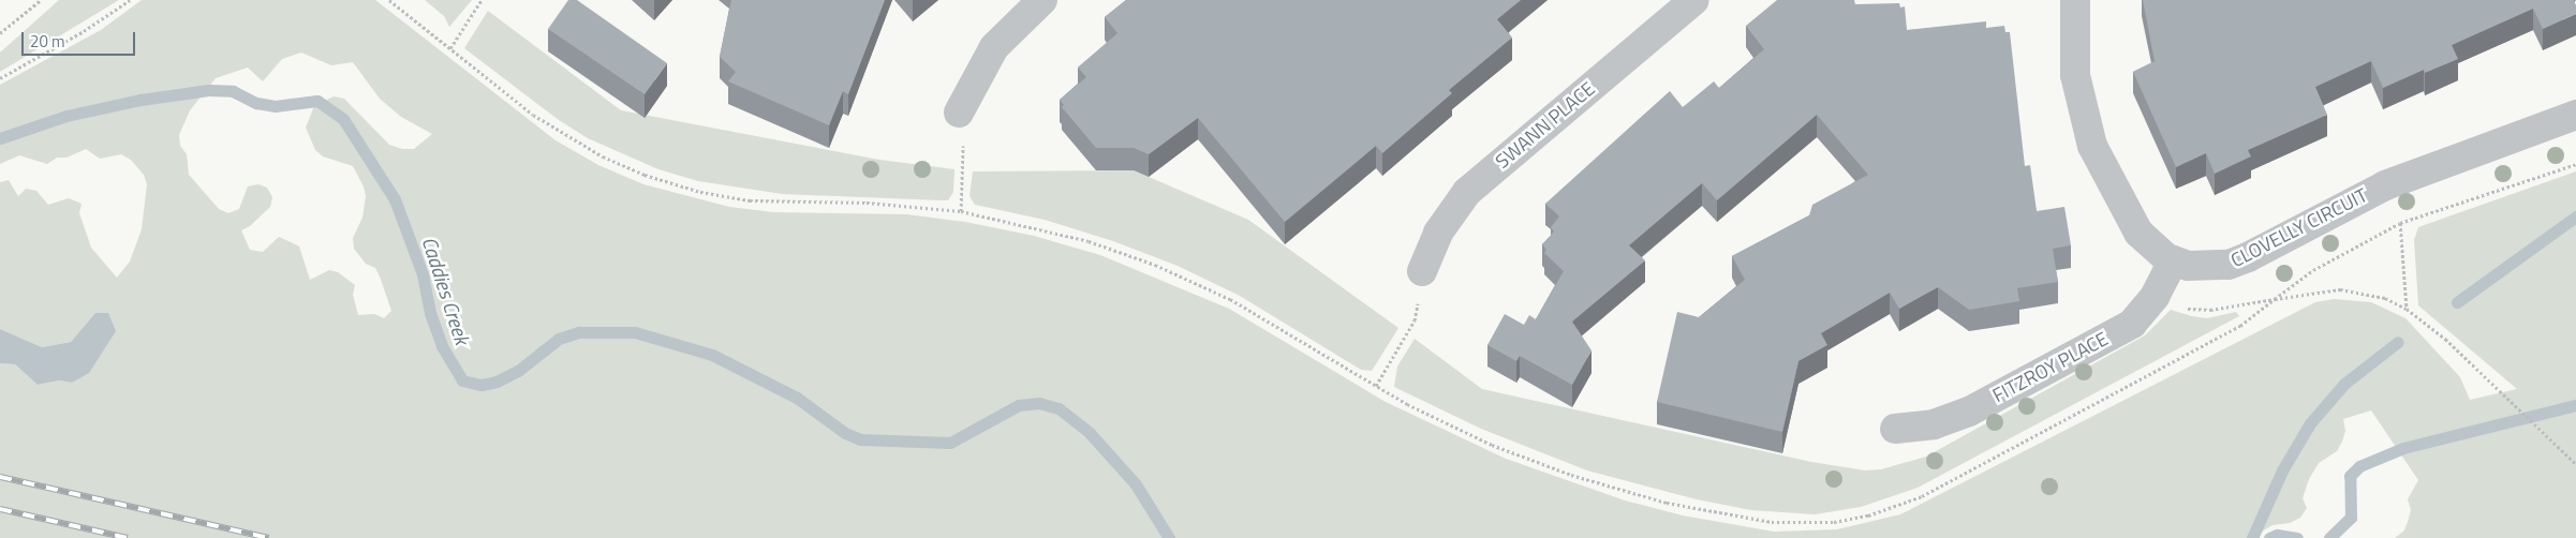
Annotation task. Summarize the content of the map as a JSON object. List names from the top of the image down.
{
  "streets": {
    "street": ["SWANN PLACE", "CLOVELLY CIRCUIT", "FITZROY PLACE"]
  },
  "crossings": [
    ["CLOVELLY CIRCUIT", "FITZROY PLACE"]
  ],
  "water": ["Caddies Creek"],
  "scale_bar": "20 m"
}
